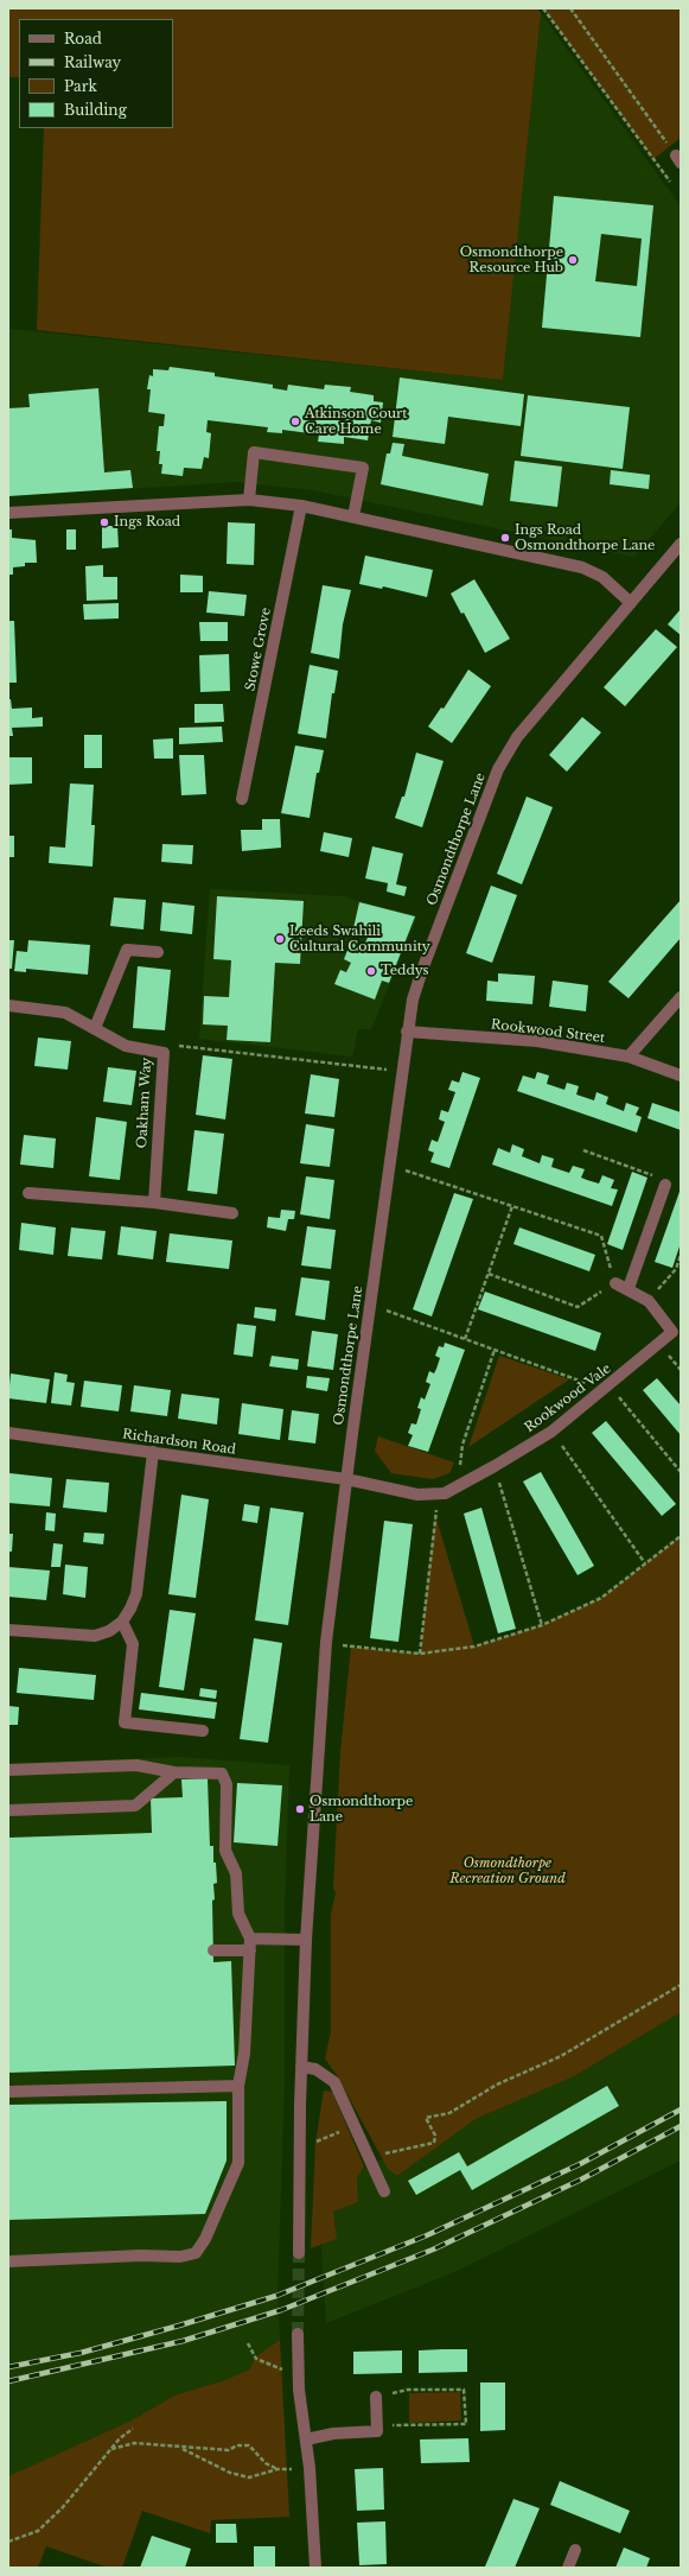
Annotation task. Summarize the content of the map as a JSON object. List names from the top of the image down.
{
  "streets": {
    "street": [
      "Stowe Grove",
      "Osmondthorpe Lane",
      "Rookwood Street",
      "Oakham Way",
      "Rookwood Vale",
      "Richardson Road"
    ]
  },
  "crossings": [
    ["Osmondthorpe Lane", "Rookwood Street"],
    ["Osmondthorpe Lane", "Rookwood Vale"],
    ["Osmondthorpe Lane", "Richardson Road"],
    ["Rookwood Vale", "Richardson Road"]
  ],
  "parks": ["Osmondthorpe Recreation Ground"],
  "places": [
    "Osmondthorpe Resource Hub",
    "Atkinson Court Care Home",
    "Ings Road",
    "Ings Road Osmondthorpe Lane",
    "Leeds Swahili Cultural Community",
    "Teddys",
    "Osmondthorpe Lane"
  ],
  "legend": [
    "Road",
    "Railway",
    "Park",
    "Building"
  ]
}
